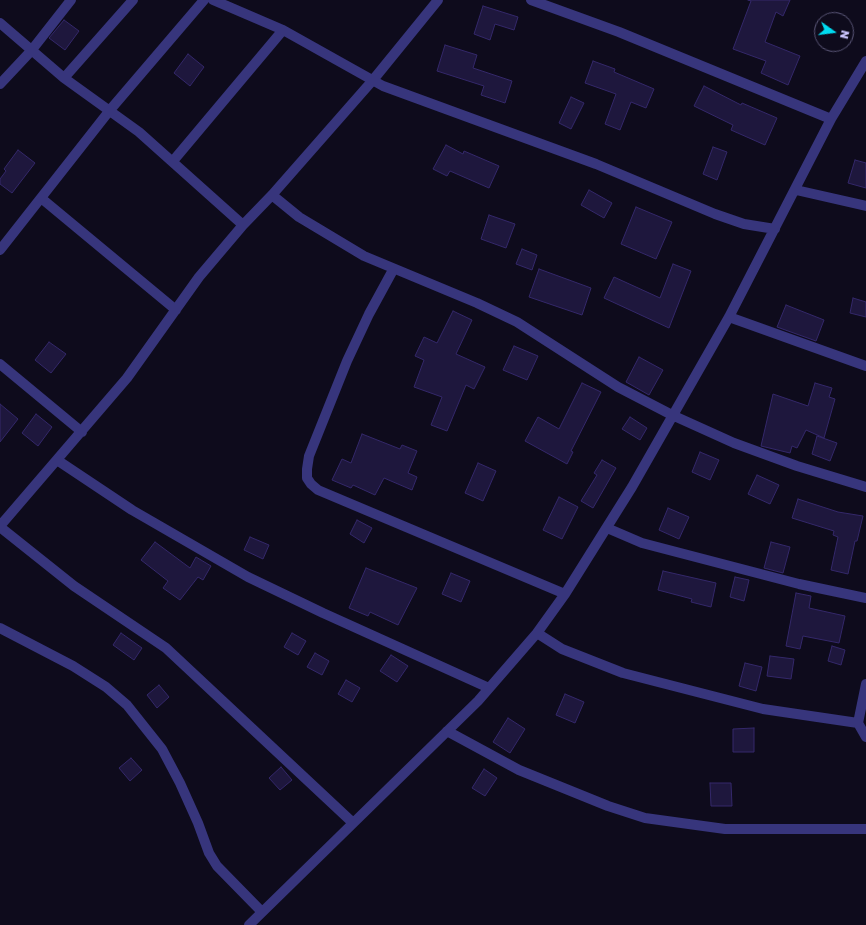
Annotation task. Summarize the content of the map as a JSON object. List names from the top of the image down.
{
  "north": "right"
}
